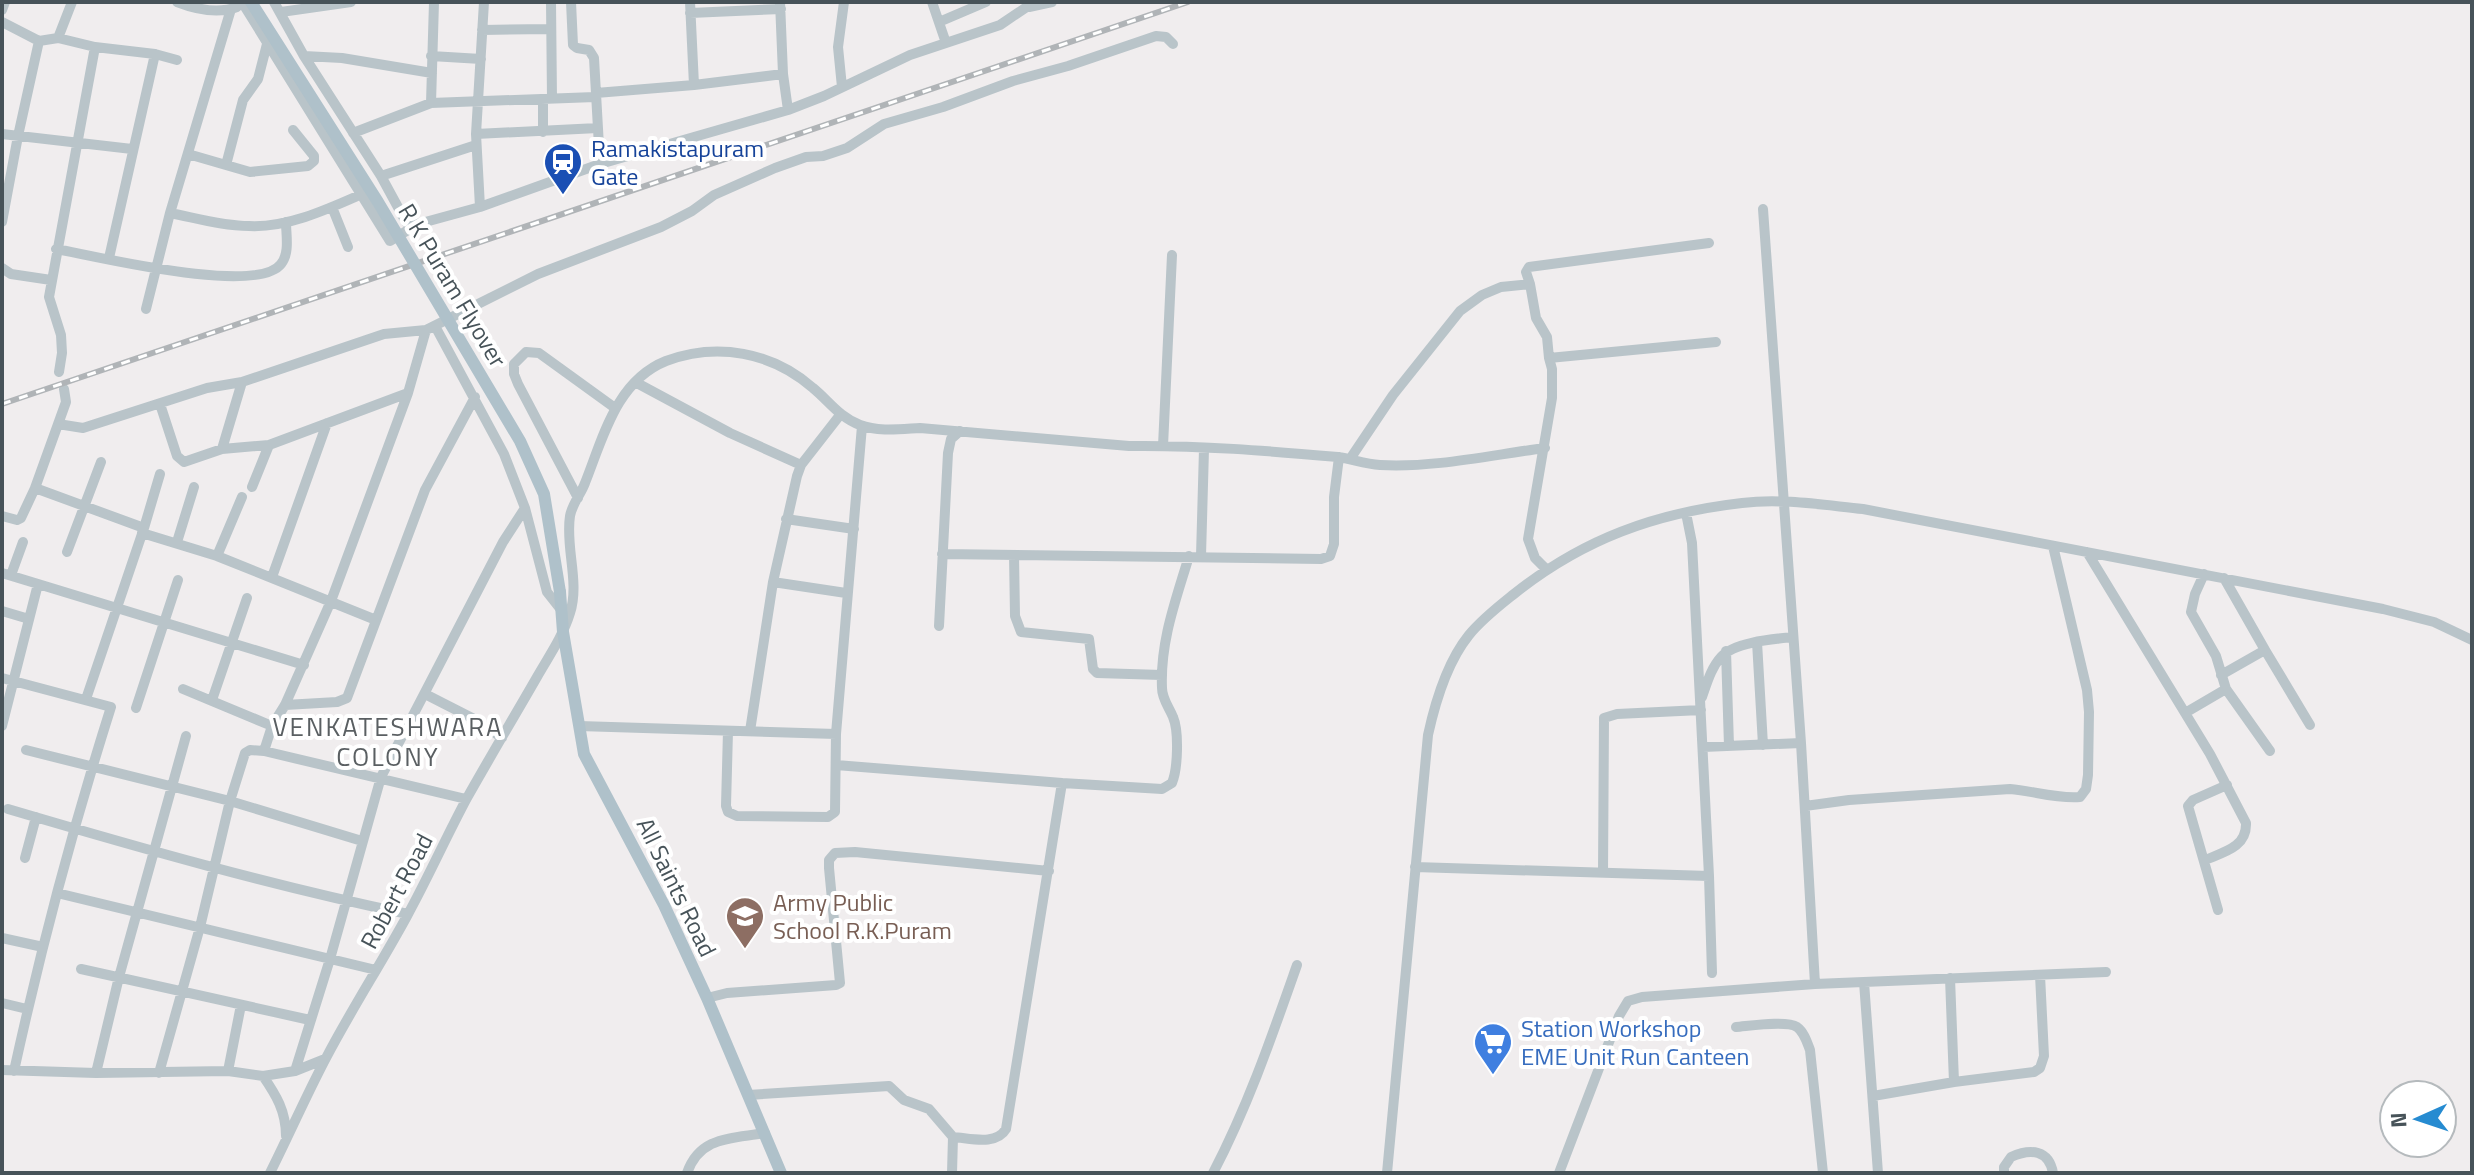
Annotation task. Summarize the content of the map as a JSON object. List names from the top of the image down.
{
  "streets": {
    "main road": ["R K Puram Flyover", "All Saints Road"],
    "street": ["Robert Road"]
  },
  "crossings": [
    ["R K Puram Flyover", "All Saints Road"],
    ["All Saints Road", "Robert Road"]
  ],
  "districts": ["VENKATESHWARA COLONY"],
  "places": {
    "station": ["Ramakistapuram Gate"],
    "school or university": ["Army Public School R.K.Puram"],
    "supermarket": ["Station Workshop EME Unit Run Canteen"]
  },
  "north": "left"
}
